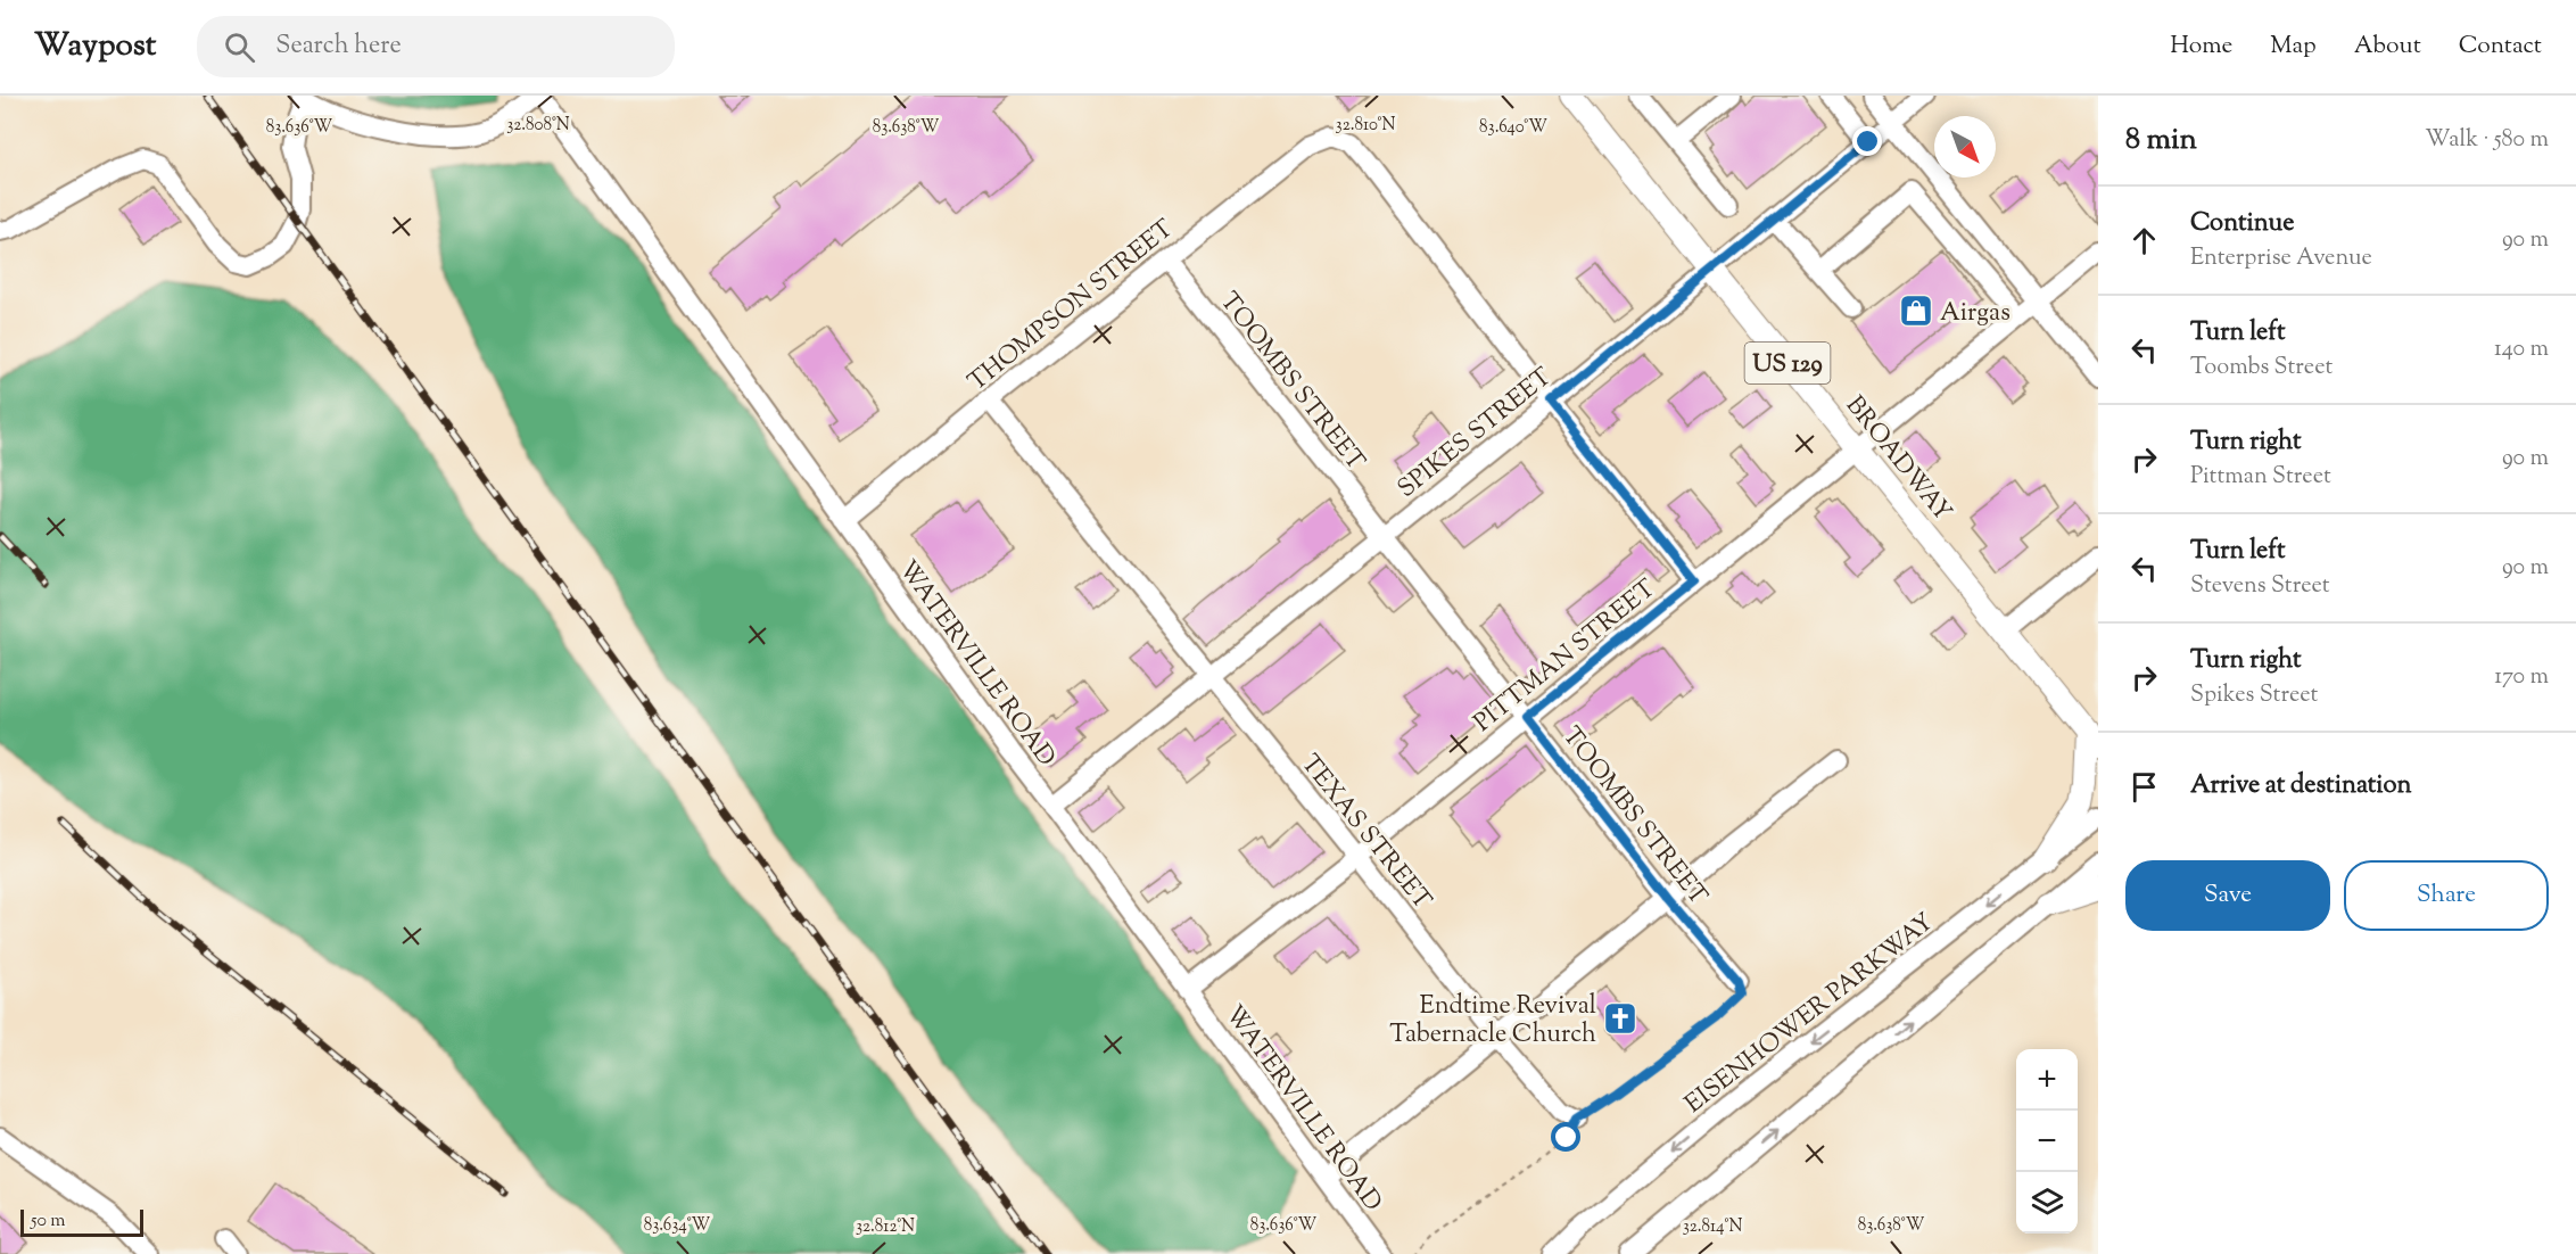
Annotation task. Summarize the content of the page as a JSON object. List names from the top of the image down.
{
  "streets": {
    "main road": ["US 129", "BROADWAY"],
    "street": [
      "THOMPSON STREET",
      "TOOMBS STREET",
      "SPIKES STREET",
      "PITTMAN STREET",
      "WATERVILLE ROAD",
      "TEXAS STREET",
      "EISENHOWER PARKWAY"
    ]
  },
  "crossings": [
    ["THOMPSON STREET", "TOOMBS STREET"],
    ["THOMPSON STREET", "SPIKES STREET"],
    ["THOMPSON STREET", "WATERVILLE ROAD"],
    ["THOMPSON STREET", "TEXAS STREET"],
    ["US 129", "BROADWAY"],
    ["TOOMBS STREET", "SPIKES STREET"],
    ["TOOMBS STREET", "PITTMAN STREET"],
    ["SPIKES STREET", "BROADWAY"],
    ["SPIKES STREET", "WATERVILLE ROAD"],
    ["SPIKES STREET", "TEXAS STREET"],
    ["BROADWAY", "PITTMAN STREET"],
    ["PITTMAN STREET", "WATERVILLE ROAD"],
    ["PITTMAN STREET", "TEXAS STREET"]
  ],
  "places": {
    "shop": ["Airgas"],
    "church": ["Endtime Revival Tabernacle Church"]
  },
  "scale_bar": "50 m",
  "north": "bottom right",
  "page": {
    "header": "Waypost",
    "search": "Search here",
    "nav": [
      "Home",
      "Map",
      "About",
      "Contact"
    ],
    "heading": ["8 min", "Walk · 580 m"],
    "list": [
      ["Continue", "Enterprise Avenue", "90 m"],
      ["Turn left", "Toombs Street", "140 m"],
      ["Turn right", "Pittman Street", "90 m"],
      ["Turn left", "Stevens Street", "90 m"],
      ["Turn right", "Spikes Street", "170 m"],
      "Arrive at destination"
    ],
    "buttons": ["Save", "Share"],
    "map_buttons": ["+", "−"],
    "scale": "50 m"
  },
  "coordinates": [
    "32.808°N",
    "32.810°N",
    "83.636°W",
    "83.638°W",
    "83.640°W",
    "83.634°W",
    "32.812°N",
    "32.814°N"
  ]
}
